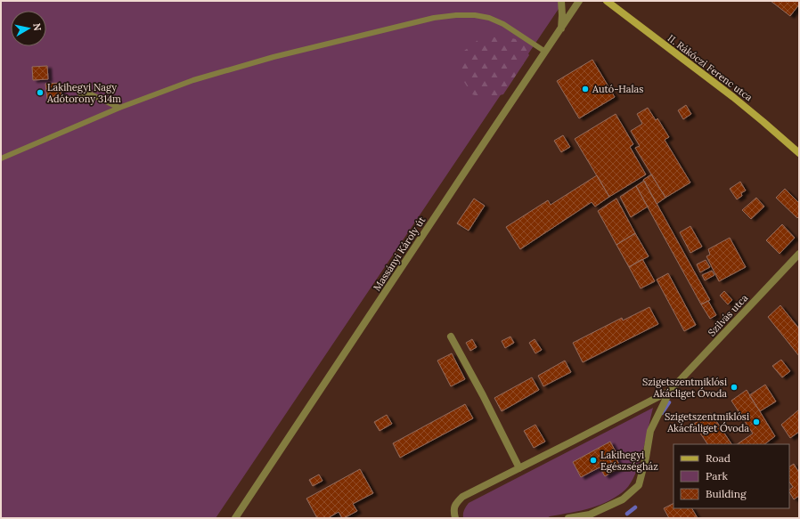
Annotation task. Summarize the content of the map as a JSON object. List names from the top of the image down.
{
  "streets": {
    "main road": ["II. Rákóczi Ferenc utca"],
    "street": ["Massányi Károly út", "Szilvás utca"]
  },
  "places": [
    "Autó-Halas",
    "Lakihegyi Nagy Adótorony 314m",
    "Szigetszentmiklósi Akácliget Óvoda",
    "Szigetszentmiklósi Akácfaliget Óvoda",
    "Lakihegyi Egészségház"
  ],
  "legend": ["Road", "Park", "Building"],
  "north": "right"
}
